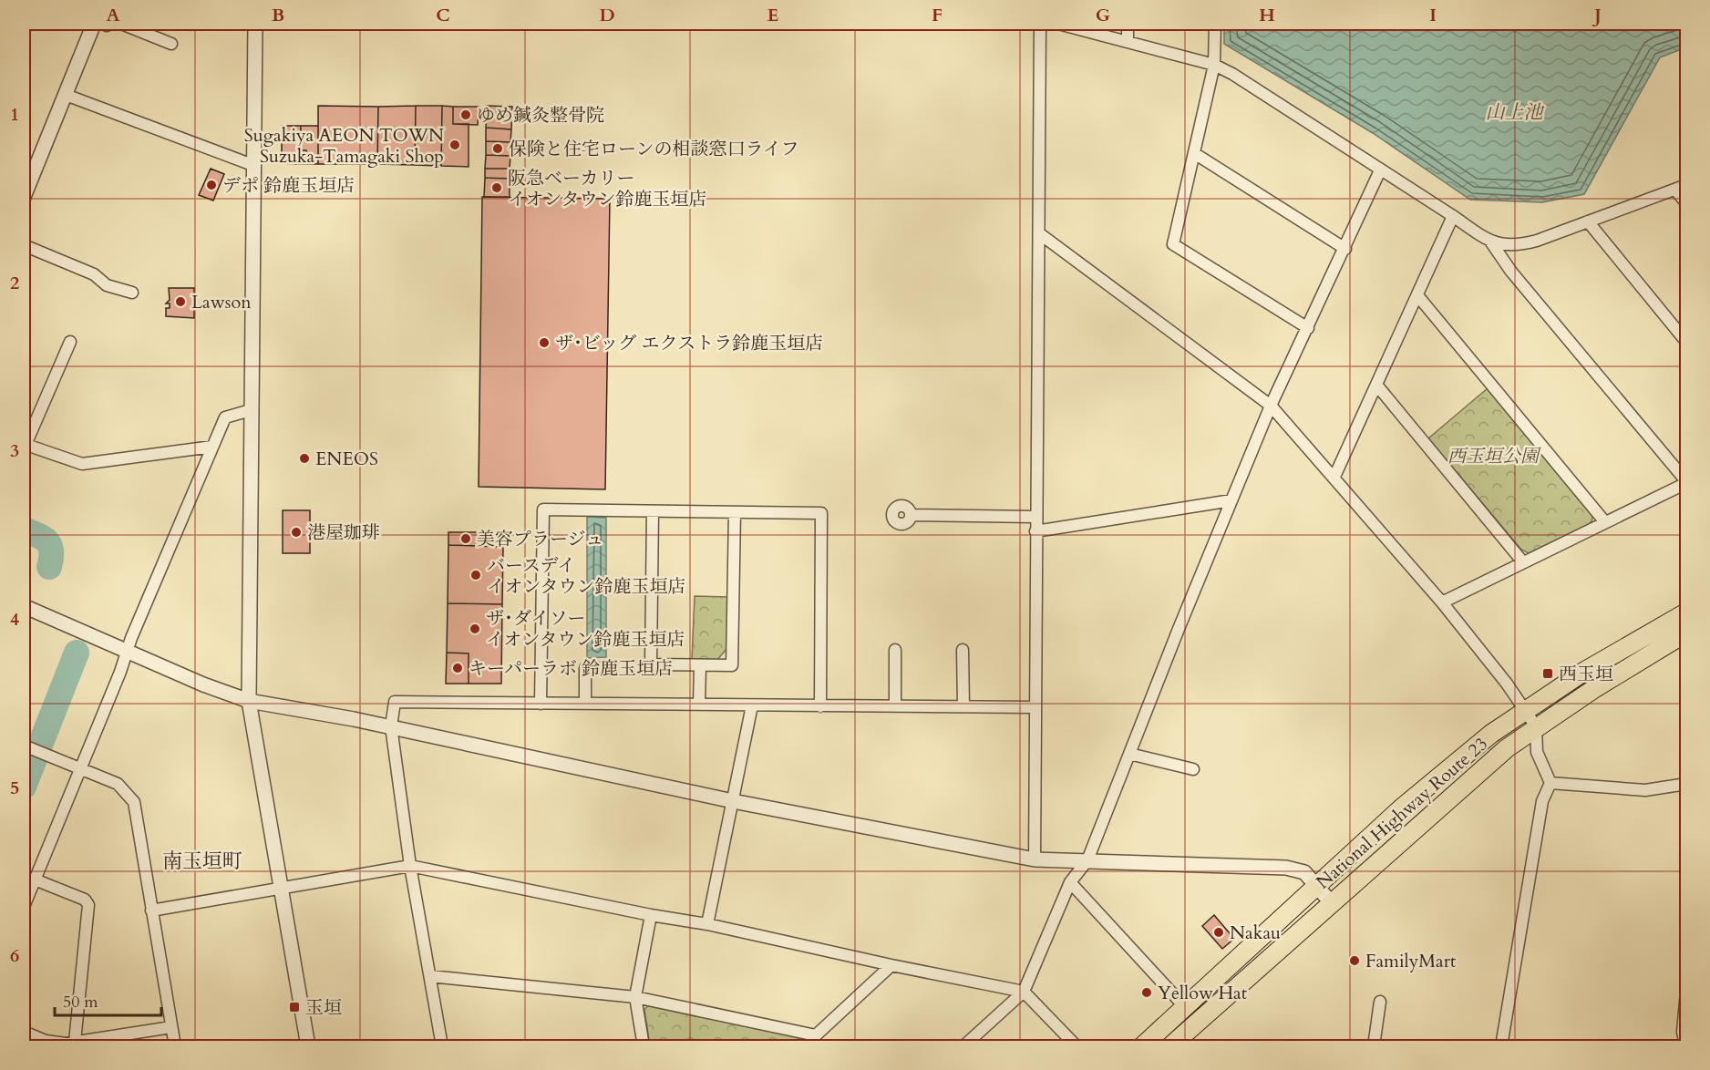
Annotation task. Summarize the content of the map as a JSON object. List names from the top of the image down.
{
  "streets": {
    "highway": ["National Highway Route 23"]
  },
  "districts": ["南玉垣町"],
  "water": ["山上池"],
  "parks": ["西玉垣公園"],
  "places": {
    "other": [
      "ゆめ鍼灸整骨院",
      "Sugakiya AEON TOWN Suzuka-Tamagaki Shop",
      "保険と住宅ローンの相談窓口ライフ",
      "デポ 鈴鹿玉垣店",
      "阪急ベーカリー イオンタウン鈴鹿玉垣店",
      "Lawson",
      "ザ･ビッグ エクストラ鈴鹿玉垣店",
      "ENEOS",
      "港屋珈琲",
      "美容プラージュ",
      "バースデイ イオンタウン鈴鹿玉垣店",
      "ザ･ダイソー イオンタウン鈴鹿玉垣店",
      "キーパーラボ 鈴鹿玉垣店",
      "Nakau",
      "FamilyMart",
      "Yellow Hat"
    ],
    "transit": ["西玉垣", "玉垣"]
  },
  "scale_bar": "50 m",
  "grid": {
    "columns": [
      "A",
      "B",
      "C",
      "D",
      "E",
      "F",
      "G",
      "H",
      "I",
      "J"
    ],
    "rows": [
      "1",
      "2",
      "3",
      "4",
      "5",
      "6"
    ]
  }
}
